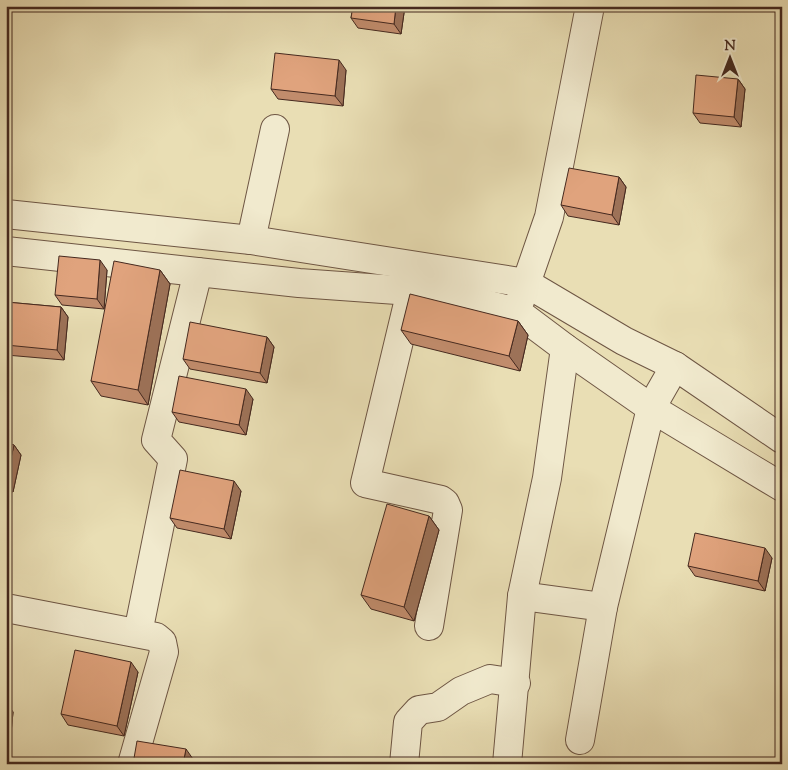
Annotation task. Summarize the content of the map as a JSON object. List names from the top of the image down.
{
  "north": "top"
}
